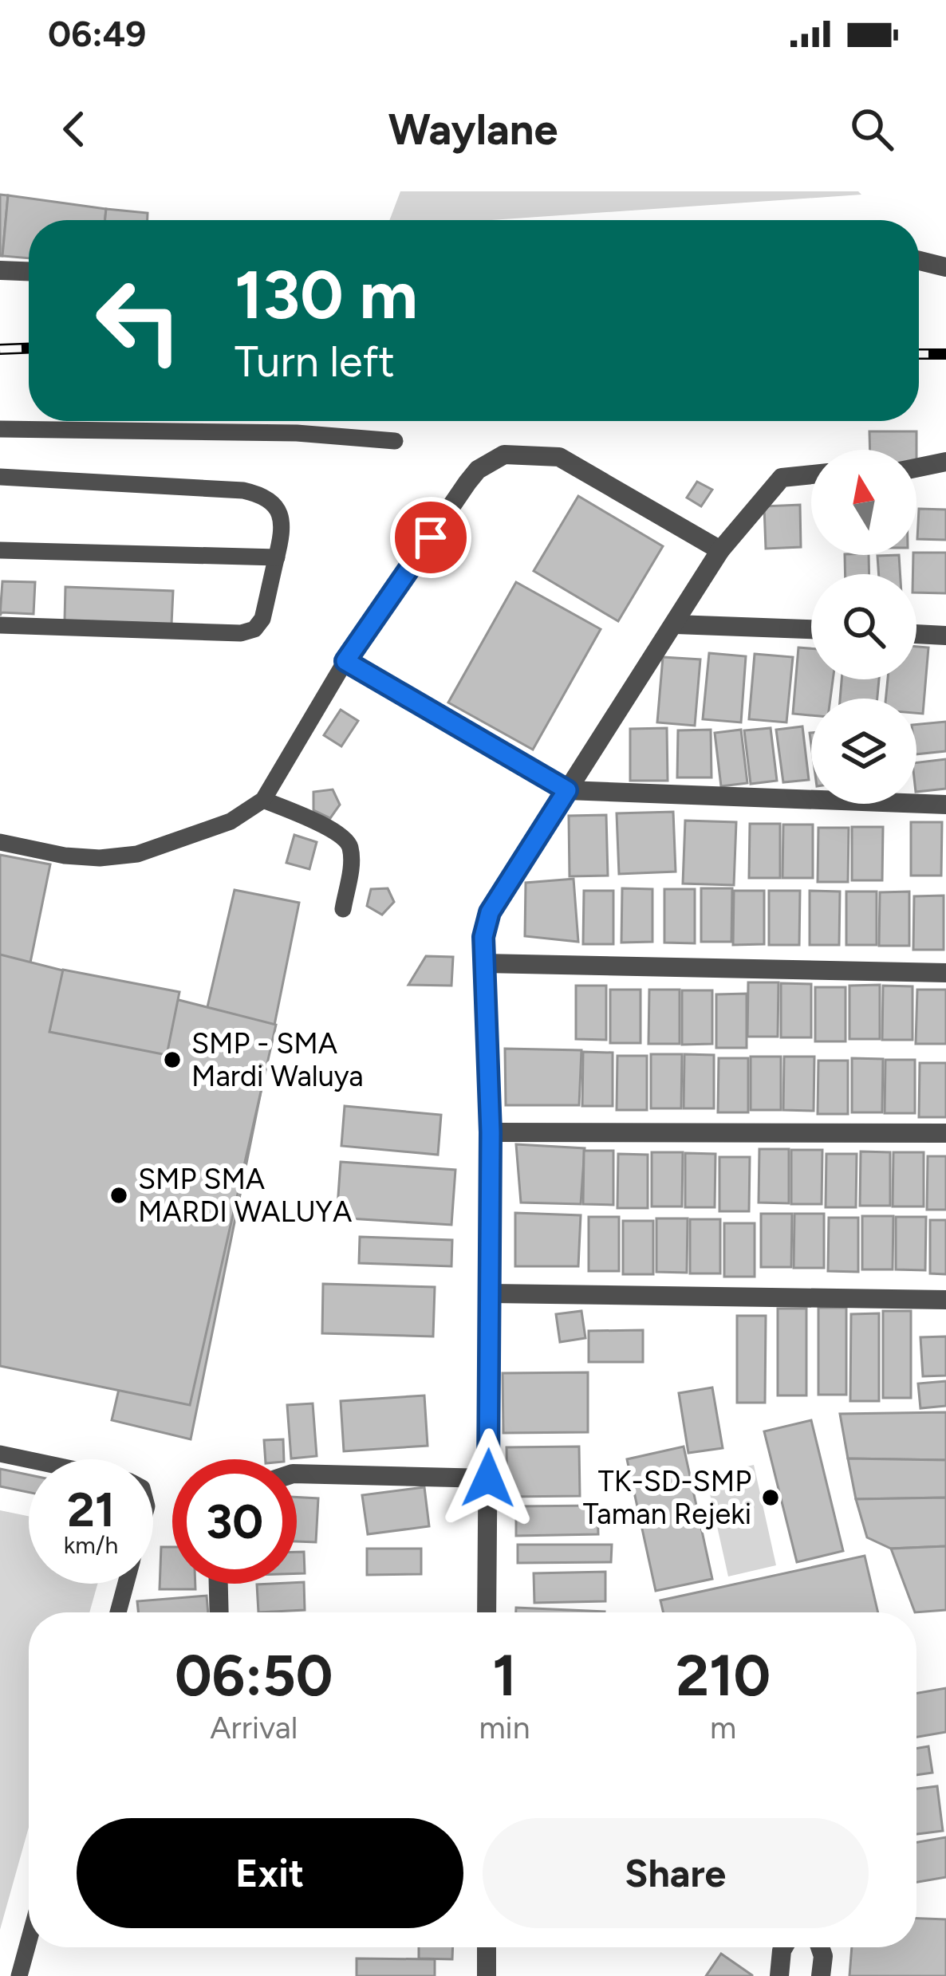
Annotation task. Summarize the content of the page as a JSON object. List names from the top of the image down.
{
  "places": ["SMP - SMA Mardi Waluya", "SMP SMA MARDI WALUYA", "TK-SD-SMP Taman Rejeki"],
  "north": "top",
  "page": {
    "status": "06:49",
    "header": "Waylane",
    "turn": ["130 m", "Turn left"],
    "speed": "21 km/h",
    "limit": "30",
    "eta": [
      "06:50",
      "Arrival",
      "1",
      "min",
      "210",
      "m"
    ],
    "buttons": ["Exit", "Share"]
  }
}
